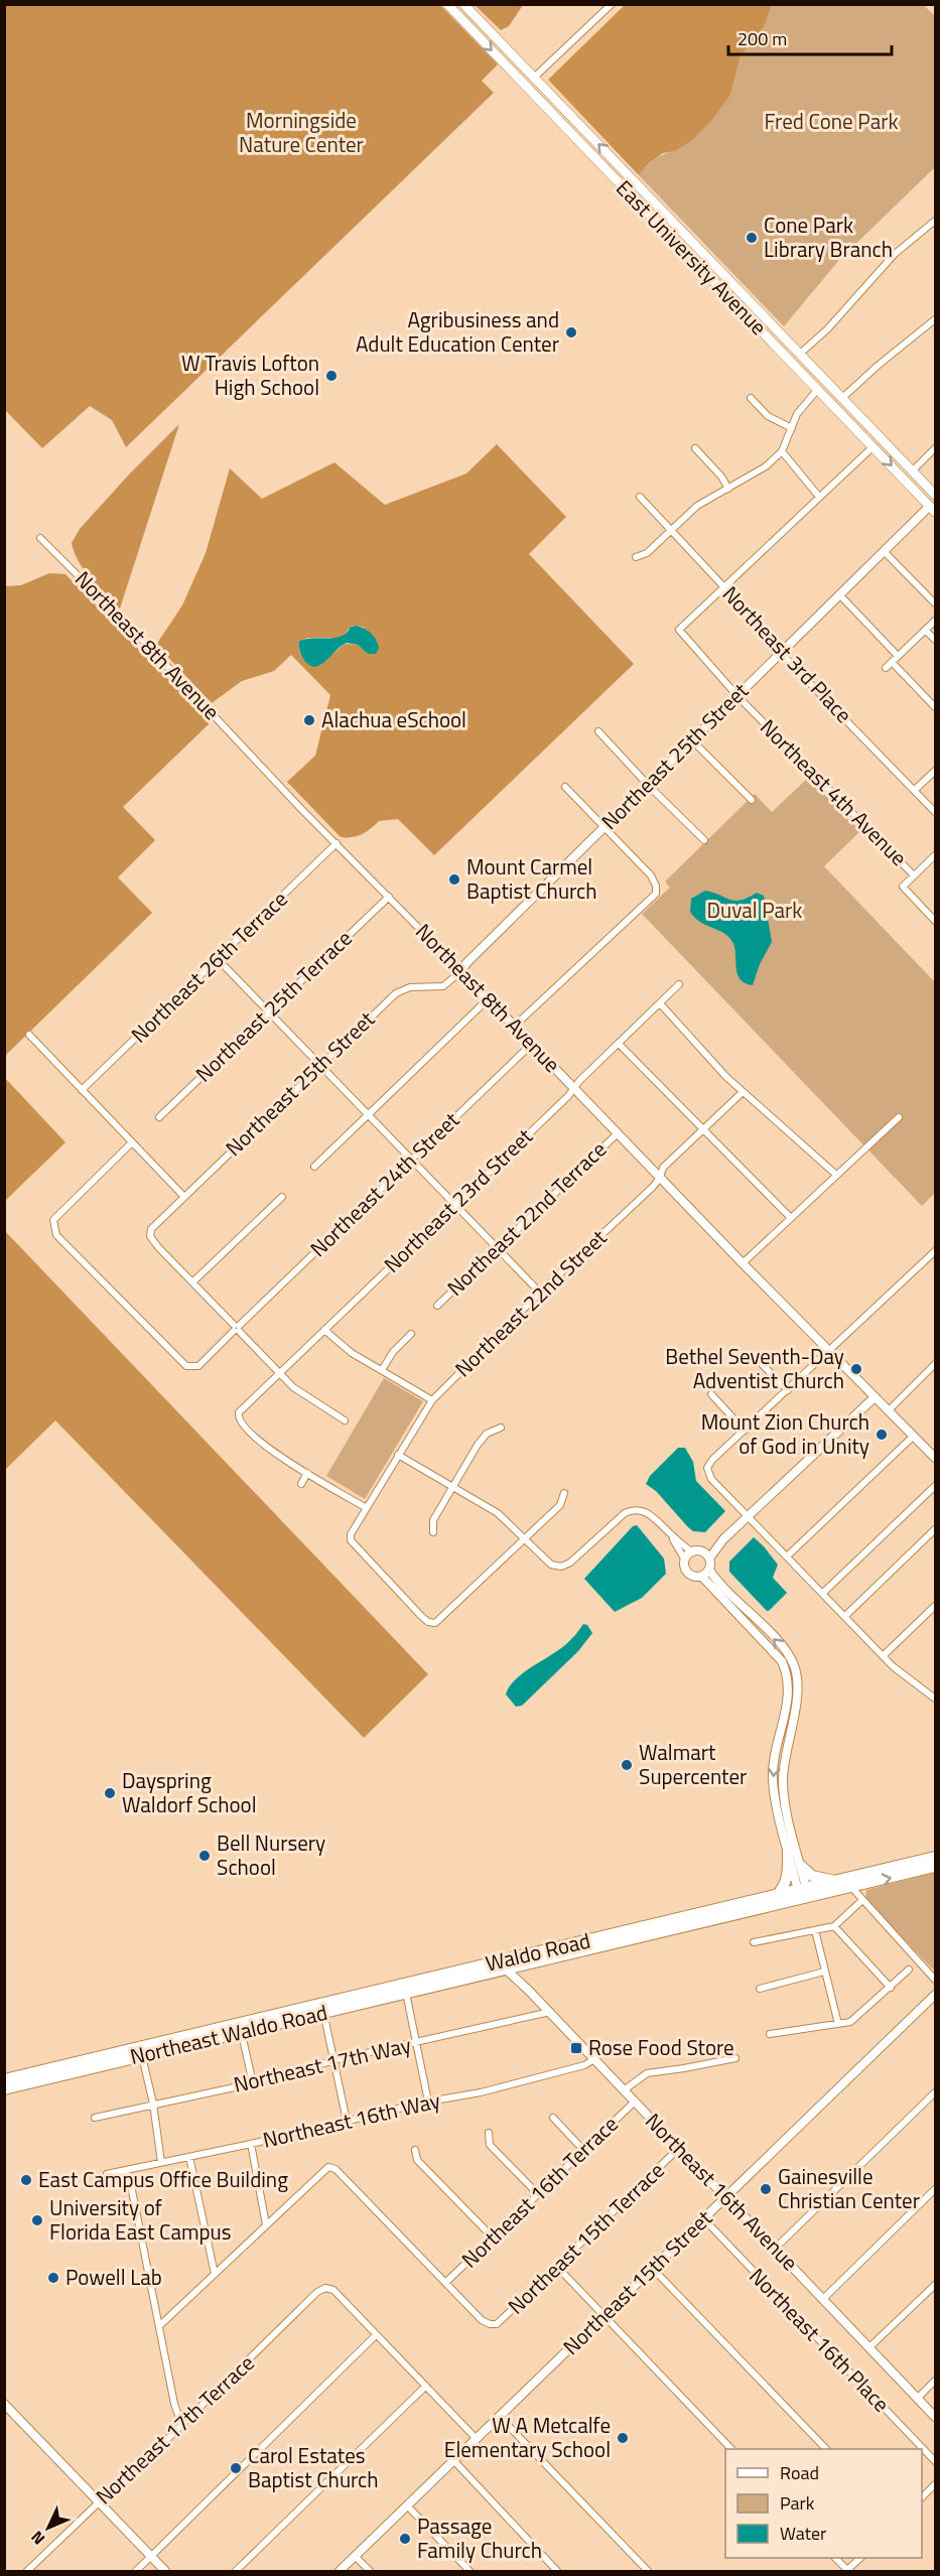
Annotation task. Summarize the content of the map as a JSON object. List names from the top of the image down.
{
  "streets": {
    "highway": ["Waldo Road", "Northeast Waldo Road"],
    "main road": ["East University Avenue"],
    "street": [
      "Northeast 8th Avenue",
      "Northeast 3rd Place",
      "Northeast 25th Street",
      "Northeast 4th Avenue",
      "Northeast 26th Terrace",
      "Northeast 25th Terrace",
      "Northeast 24th Street",
      "Northeast 23rd Street",
      "Northeast 22nd Terrace",
      "Northeast 22nd Street",
      "Northeast 17th Way",
      "Northeast 16th Way",
      "Northeast 16th Terrace",
      "Northeast 16th Avenue",
      "Northeast 15th Terrace",
      "Northeast 15th Street",
      "Northeast 16th Place",
      "Northeast 17th Terrace"
    ]
  },
  "crossings": [
    ["East University Avenue", "Northeast 25th Street"],
    ["Northeast 8th Avenue", "Northeast 25th Street"],
    ["Northeast 8th Avenue", "Northeast 26th Terrace"],
    ["Northeast 8th Avenue", "Northeast 25th Terrace"],
    ["Northeast 8th Avenue", "Northeast 24th Street"],
    ["Northeast 8th Avenue", "Northeast 23rd Street"],
    ["Northeast 8th Avenue", "Northeast 22nd Terrace"],
    ["Northeast 8th Avenue", "Northeast 22nd Street"],
    ["Northeast 3rd Place", "Northeast 25th Street"],
    ["Northeast 3rd Place", "Northeast 4th Avenue"],
    ["Northeast 25th Street", "Northeast 4th Avenue"],
    ["Waldo Road", "Northeast Waldo Road"],
    ["Waldo Road", "Northeast 16th Avenue"],
    ["Northeast 17th Way", "Northeast 16th Avenue"],
    ["Northeast 16th Way", "Northeast 16th Avenue"],
    ["Northeast 16th Terrace", "Northeast 16th Avenue"],
    ["Northeast 16th Terrace", "Northeast 15th Terrace"],
    ["Northeast 16th Avenue", "Northeast 15th Terrace"],
    ["Northeast 16th Avenue", "Northeast 15th Street"],
    ["Northeast 15th Street", "Northeast 16th Place"]
  ],
  "parks": ["Morningside Nature Center", "Fred Cone Park", "Duval Park"],
  "places": {
    "other": [
      "Cone Park Library Branch",
      "Agribusiness and Adult Education Center",
      "W Travis Lofton High School",
      "Alachua eSchool",
      "Mount Carmel Baptist Church",
      "Bethel Seventh-Day Adventist Church",
      "Mount Zion Church of God in Unity",
      "Walmart Supercenter",
      "Dayspring Waldorf School",
      "Bell Nursery School",
      "East Campus Office Building",
      "Gainesville Christian Center",
      "University of Florida East Campus",
      "Powell Lab",
      "W A Metcalfe Elementary School",
      "Carol Estates Baptist Church",
      "Passage Family Church"
    ],
    "transit": ["Rose Food Store"]
  },
  "legend": ["Road", "Park", "Water"],
  "scale_bar": "200 m",
  "north": "bottom left"
}
